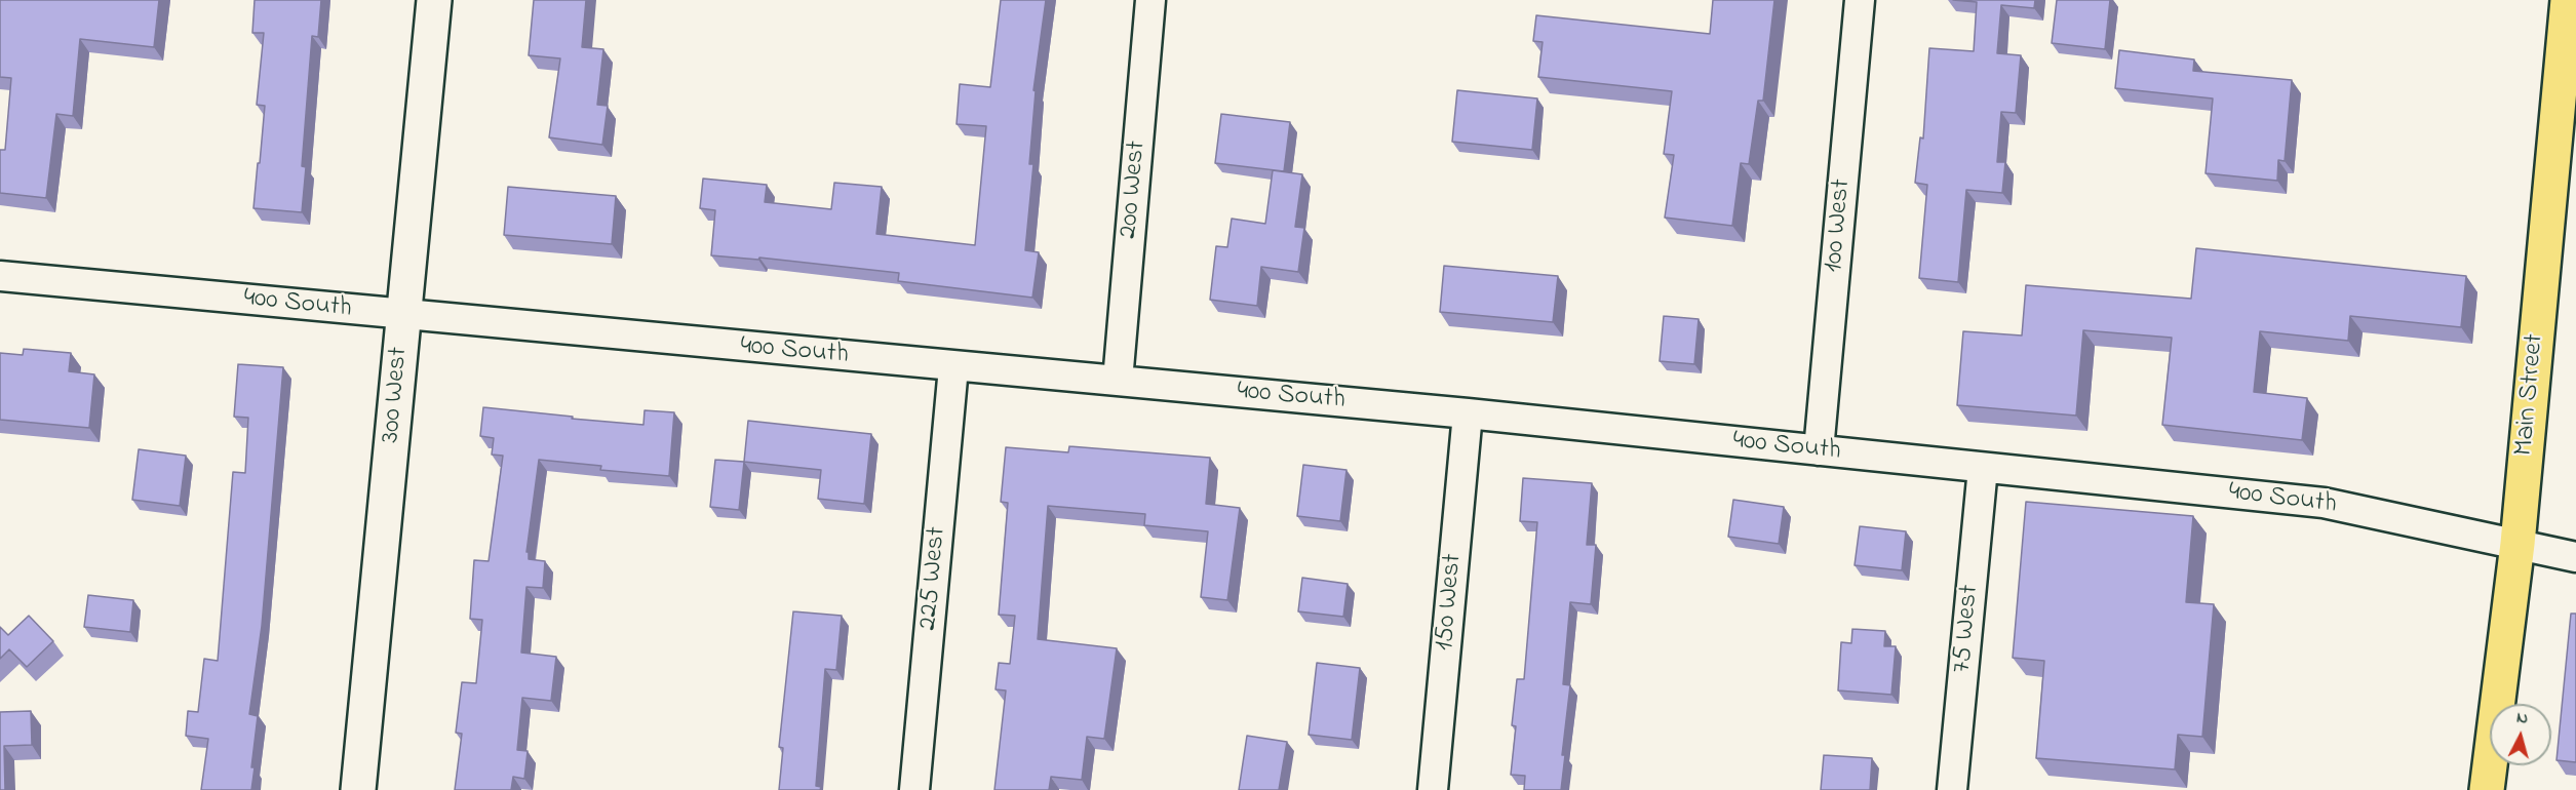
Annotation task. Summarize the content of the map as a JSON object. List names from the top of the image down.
{
  "streets": {
    "main road": ["Main Street"],
    "street": [
      "200 West",
      "100 West",
      "400 South",
      "300 West",
      "225 West",
      "150 West",
      "75 West"
    ]
  },
  "crossings": [
    ["200 West", "400 South"],
    ["100 West", "400 South"],
    ["400 South", "300 West"],
    ["400 South", "Main Street"],
    ["400 South", "225 West"],
    ["400 South", "150 West"],
    ["400 South", "75 West"]
  ],
  "north": "top"
}
